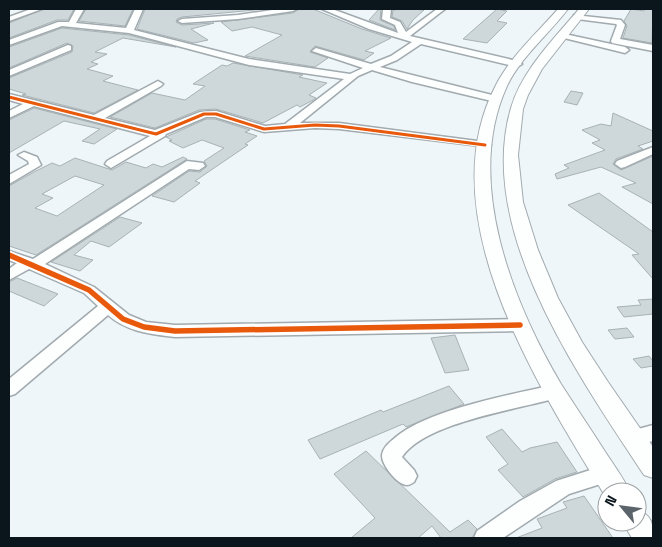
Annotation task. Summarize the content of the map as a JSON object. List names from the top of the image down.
{
  "north": "top left"
}
